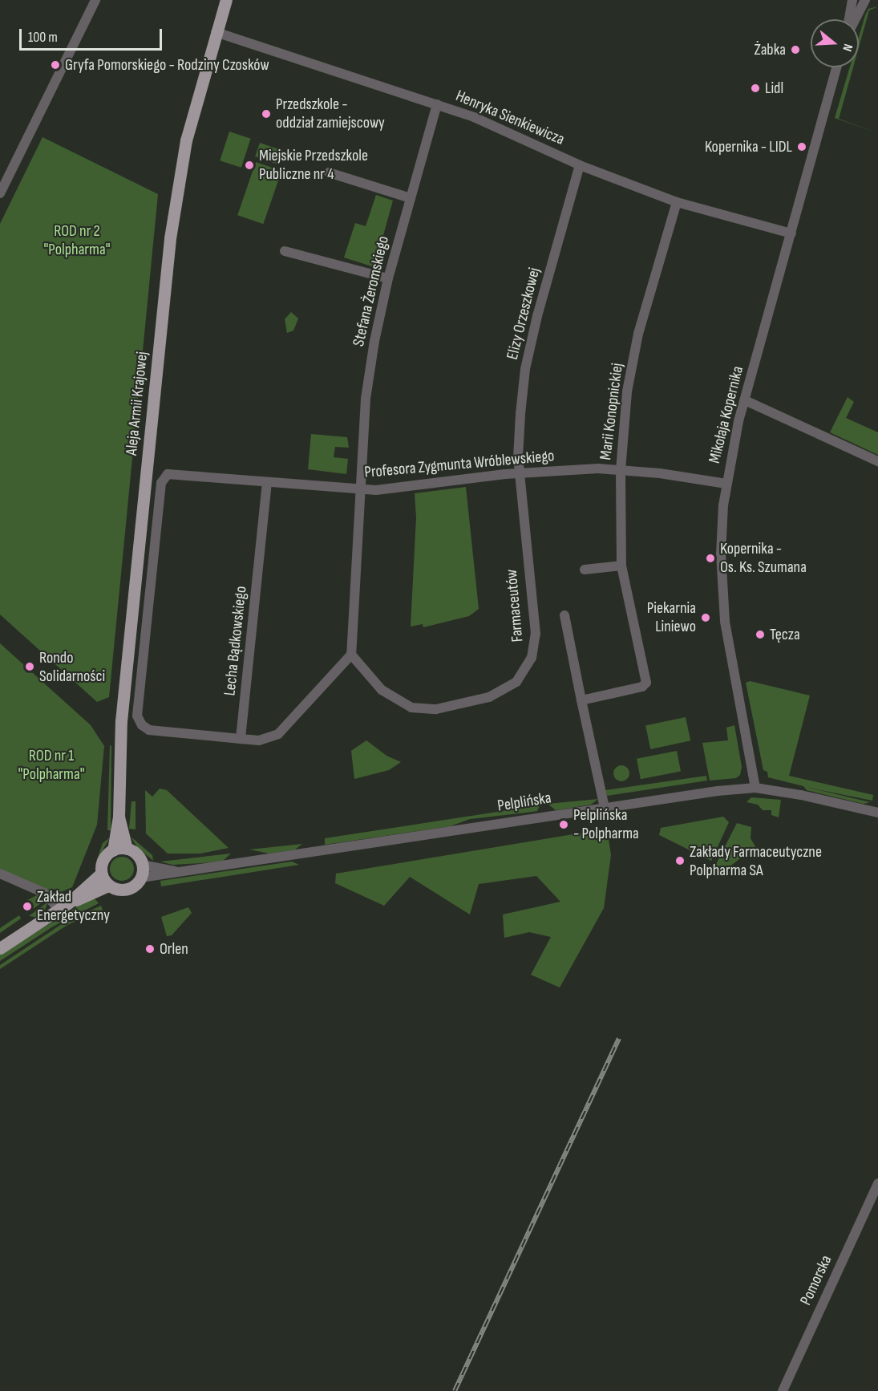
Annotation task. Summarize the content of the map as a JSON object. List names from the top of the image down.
{
  "streets": {
    "main road": ["Aleja Armii Krajowej"],
    "street": [
      "Henryka Sienkiewicza",
      "Stefana Żeromskiego",
      "Elizy Orzeszkowej",
      "Marii Konopnickiej",
      "Mikołaja Kopernika",
      "Profesora Zygmunta Wróblewskiego",
      "Farmaceutów",
      "Lecha Bądkowskiego",
      "Pelplińska",
      "Pomorska"
    ]
  },
  "crossings": [
    ["Henryka Sienkiewicza", "Stefana Żeromskiego"],
    ["Henryka Sienkiewicza", "Elizy Orzeszkowej"],
    ["Henryka Sienkiewicza", "Aleja Armii Krajowej"],
    ["Henryka Sienkiewicza", "Marii Konopnickiej"],
    ["Henryka Sienkiewicza", "Mikołaja Kopernika"],
    ["Stefana Żeromskiego", "Profesora Zygmunta Wróblewskiego"],
    ["Elizy Orzeszkowej", "Profesora Zygmunta Wróblewskiego"],
    ["Elizy Orzeszkowej", "Farmaceutów"],
    ["Aleja Armii Krajowej", "Pelplińska"],
    ["Marii Konopnickiej", "Profesora Zygmunta Wróblewskiego"],
    ["Mikołaja Kopernika", "Profesora Zygmunta Wróblewskiego"],
    ["Mikołaja Kopernika", "Pelplińska"],
    ["Profesora Zygmunta Wróblewskiego", "Farmaceutów"],
    ["Profesora Zygmunta Wróblewskiego", "Lecha Bądkowskiego"]
  ],
  "parks": ["ROD nr 2 \"Polpharma\"", "ROD nr 1 \"Polpharma\""],
  "places": [
    "Żabka",
    "Gryfa Pomorskiego - Rodziny Czosków",
    "Lidl",
    "Przedszkole - oddział zamiejscowy",
    "Kopernika - LIDL",
    "Miejskie Przedszkole Publiczne nr 4",
    "Kopernika - Os. Ks. Szumana",
    "Piekarnia Liniewo",
    "Tęcza",
    "Rondo Solidarności",
    "Pelplińska - Polpharma",
    "Zakłady Farmaceutyczne Polpharma SA",
    "Zakład Energetyczny",
    "Orlen"
  ],
  "scale_bar": "100 m",
  "north": "right"
}
